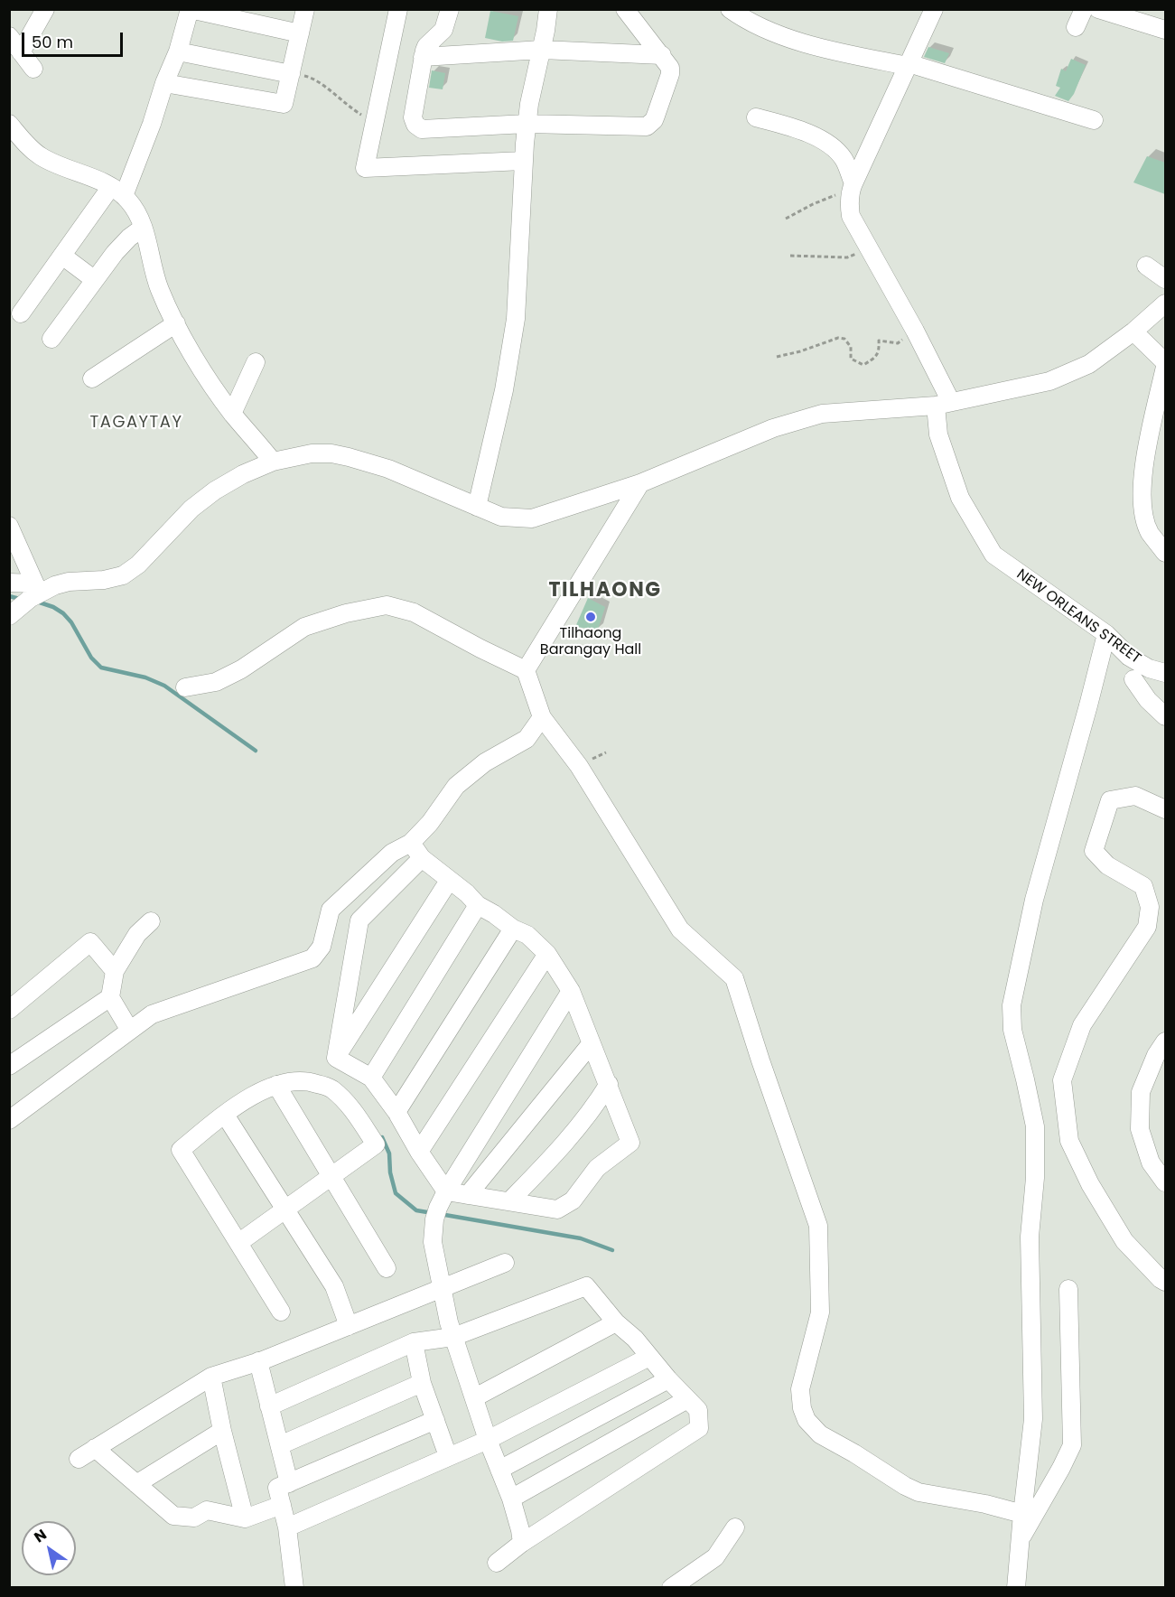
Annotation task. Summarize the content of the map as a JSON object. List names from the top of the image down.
{
  "streets": {
    "street": ["NEW ORLEANS STREET"]
  },
  "districts": ["TAGAYTAY", "TILHAONG"],
  "places": ["Tilhaong Barangay Hall"],
  "scale_bar": "50 m",
  "north": "top left"
}
